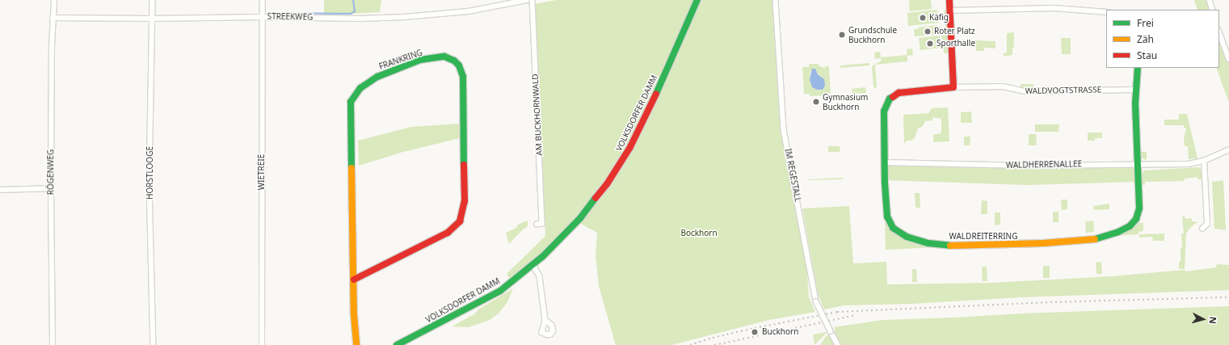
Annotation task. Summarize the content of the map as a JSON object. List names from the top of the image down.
{
  "streets": {
    "street": [
      "STREEKWEG",
      "FRANKRING",
      "WALDVOGTSTRASSE",
      "VOLKSDORFER DAMM",
      "AM BUCKHORNWALD",
      "WALDHERRENALLEE",
      "RÖGENWEG",
      "WIETREIE",
      "HORSTLOOGE",
      "IM REGESTALL",
      "WALDREITERRING"
    ]
  },
  "crossings": [
    ["STREEKWEG", "RÖGENWEG"],
    ["STREEKWEG", "WIETREIE"],
    ["STREEKWEG", "HORSTLOOGE"],
    ["WALDVOGTSTRASSE", "WALDREITERRING"],
    ["WALDHERRENALLEE", "WALDREITERRING"]
  ],
  "parks": ["Bockhorn"],
  "places": [
    "Käfig",
    "Roter Platz",
    "Grundschule Buckhorn",
    "Sporthalle",
    "Gymnasium Buckhorn",
    "Buckhorn"
  ],
  "legend": ["Frei", "Zäh", "Stau"],
  "north": "right"
}
